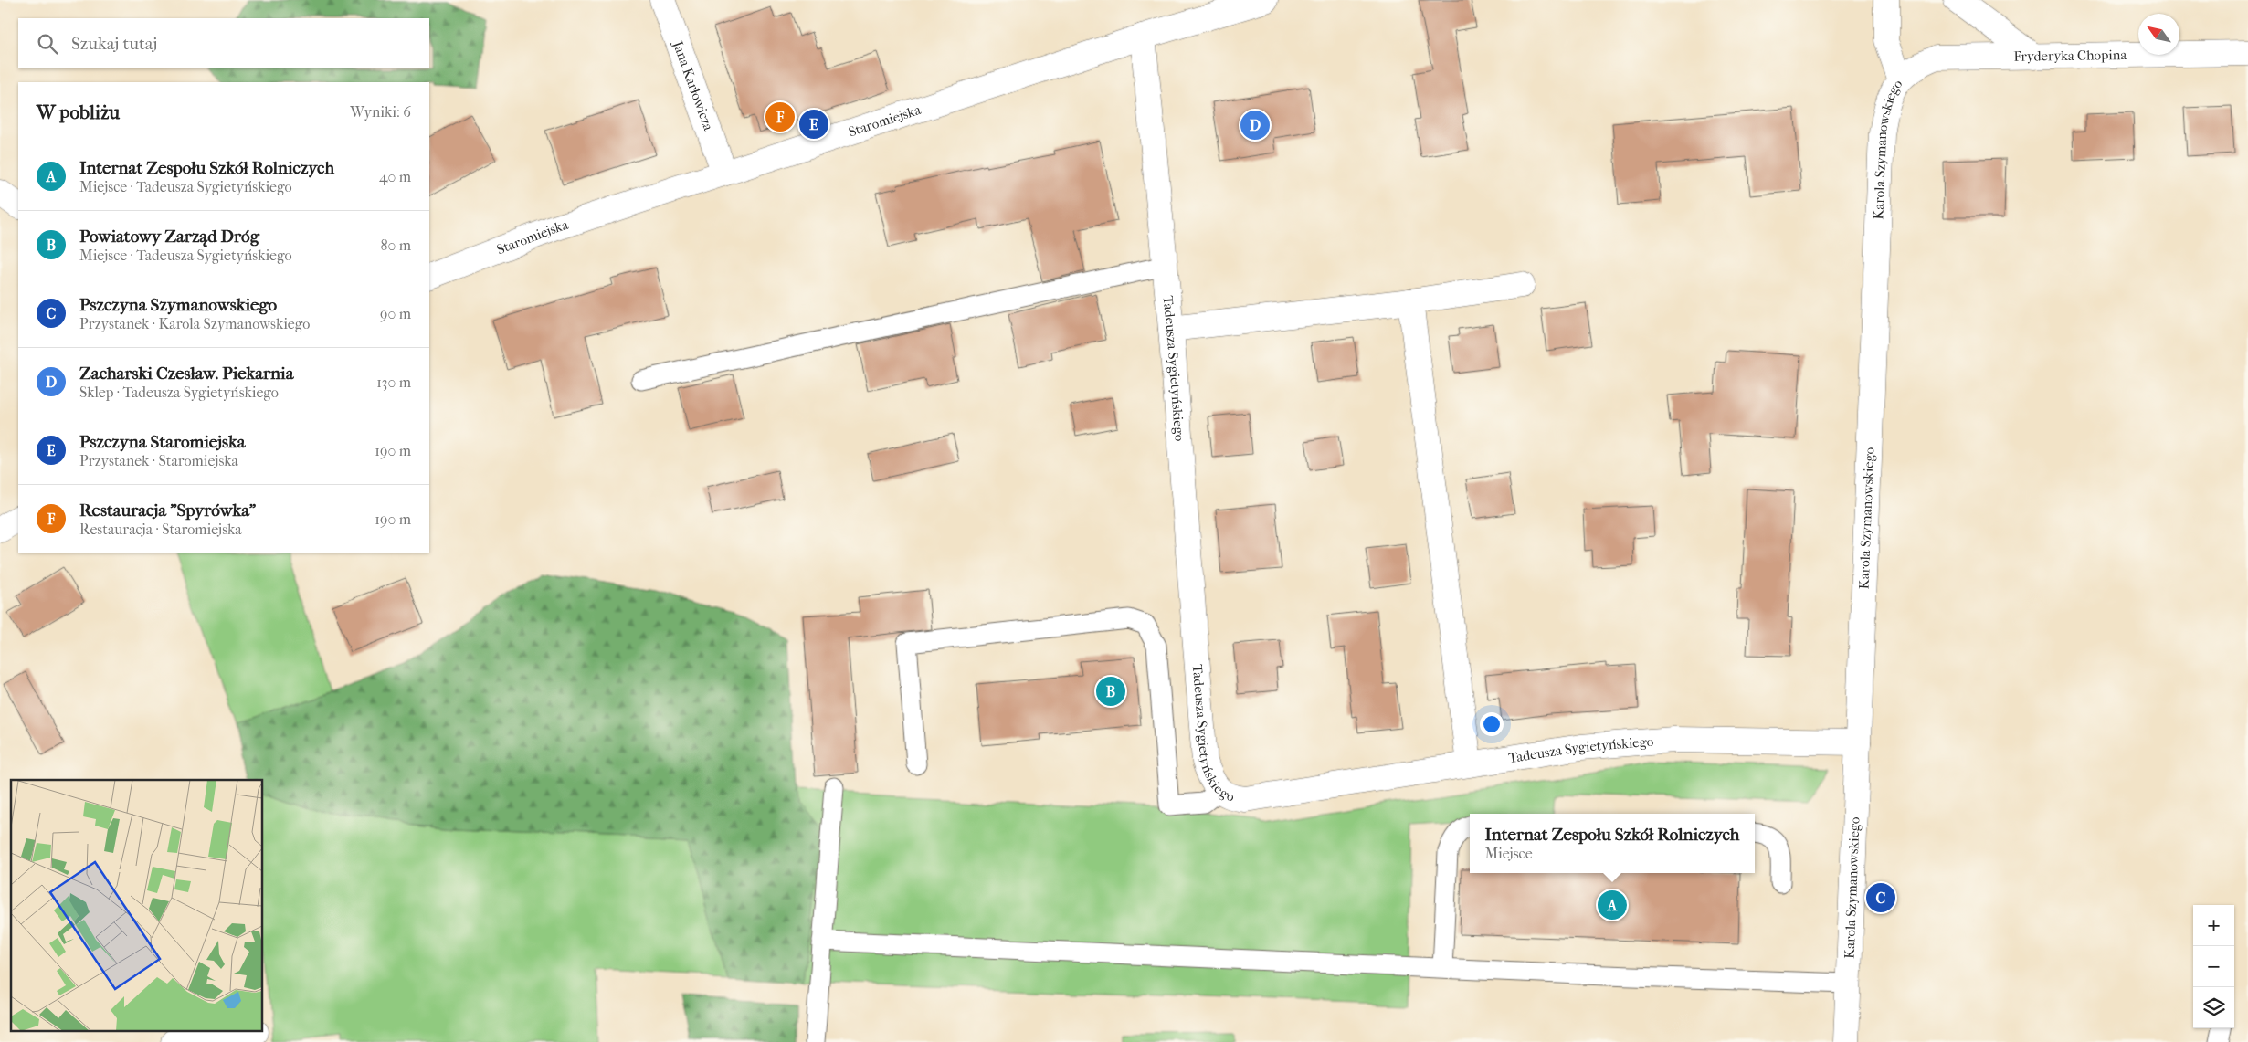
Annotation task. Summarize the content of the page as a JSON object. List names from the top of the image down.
{
  "streets": {
    "street": [
      "Fryderyka Chopina",
      "Jana Karłowicza",
      "Staromiejska",
      "Karola Szymanowskiego",
      "Tadeusza Sygietyńskiego"
    ]
  },
  "crossings": [
    ["Fryderyka Chopina", "Karola Szymanowskiego"],
    ["Jana Karłowicza", "Staromiejska"],
    ["Staromiejska", "Tadeusza Sygietyńskiego"],
    ["Karola Szymanowskiego", "Tadeusza Sygietyńskiego"]
  ],
  "north": "top left",
  "page": {
    "search": "Szukaj tutaj",
    "heading": ["W pobliżu", "Wyniki: 6"],
    "pins": [
      "F",
      "E",
      "D",
      "B",
      "C",
      "A"
    ],
    "list": [
      {
        "mark": "A",
        "name": "Internat Zespołu Szkół Rolniczych",
        "note": "Miejsce · Tadeusza Sygietyńskiego",
        "value": "40 m"
      },
      {
        "mark": "B",
        "name": "Powiatowy Zarząd Dróg",
        "note": "Miejsce · Tadeusza Sygietyńskiego",
        "value": "80 m"
      },
      {
        "mark": "C",
        "name": "Pszczyna Szymanowskiego",
        "note": "Przystanek · Karola Szymanowskiego",
        "value": "90 m"
      },
      {
        "mark": "D",
        "name": "Zacharski Czesław. Piekarnia",
        "note": "Sklep · Tadeusza Sygietyńskiego",
        "value": "130 m"
      },
      {
        "mark": "E",
        "name": "Pszczyna Staromiejska",
        "note": "Przystanek · Staromiejska",
        "value": "190 m"
      },
      {
        "mark": "F",
        "name": "Restauracja \"Spyrówka\"",
        "note": "Restauracja · Staromiejska",
        "value": "190 m"
      }
    ],
    "popup": ["Internat Zespołu Szkół Rolniczych", "Miejsce"],
    "map_buttons": ["+", "−"]
  }
}
